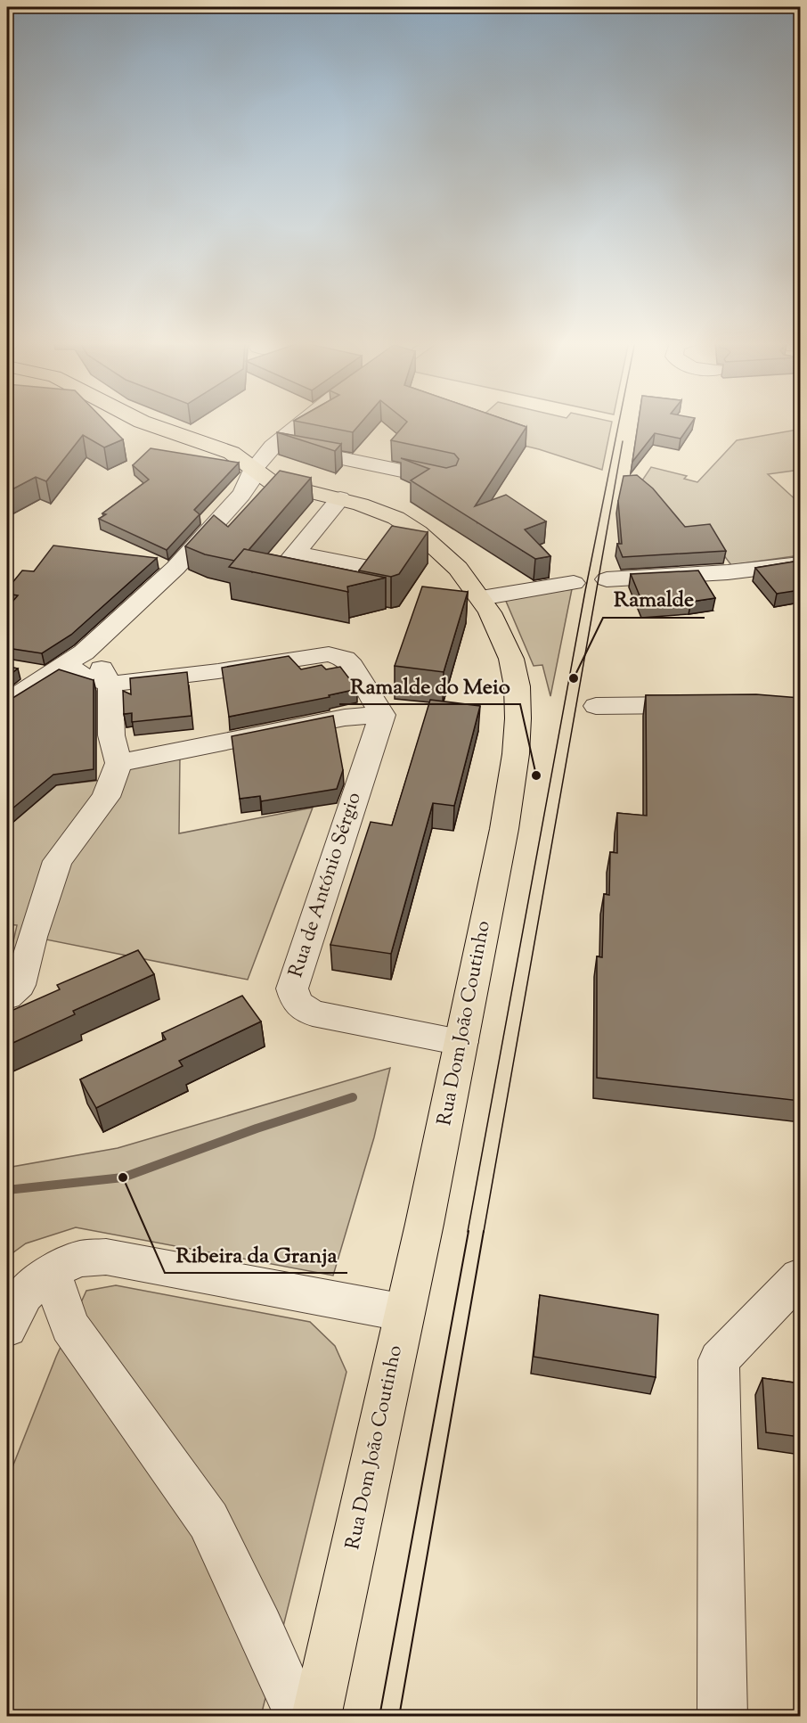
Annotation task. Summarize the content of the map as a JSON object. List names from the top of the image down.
{
  "streets": {
    "main road": ["Rua Dom João Coutinho"],
    "street": ["Rua de António Sérgio"]
  },
  "crossings": [
    ["Rua de António Sérgio", "Rua Dom João Coutinho"]
  ],
  "places": ["Ramalde", "Ramalde do Meio", "Ribeira da Granja"]
}
